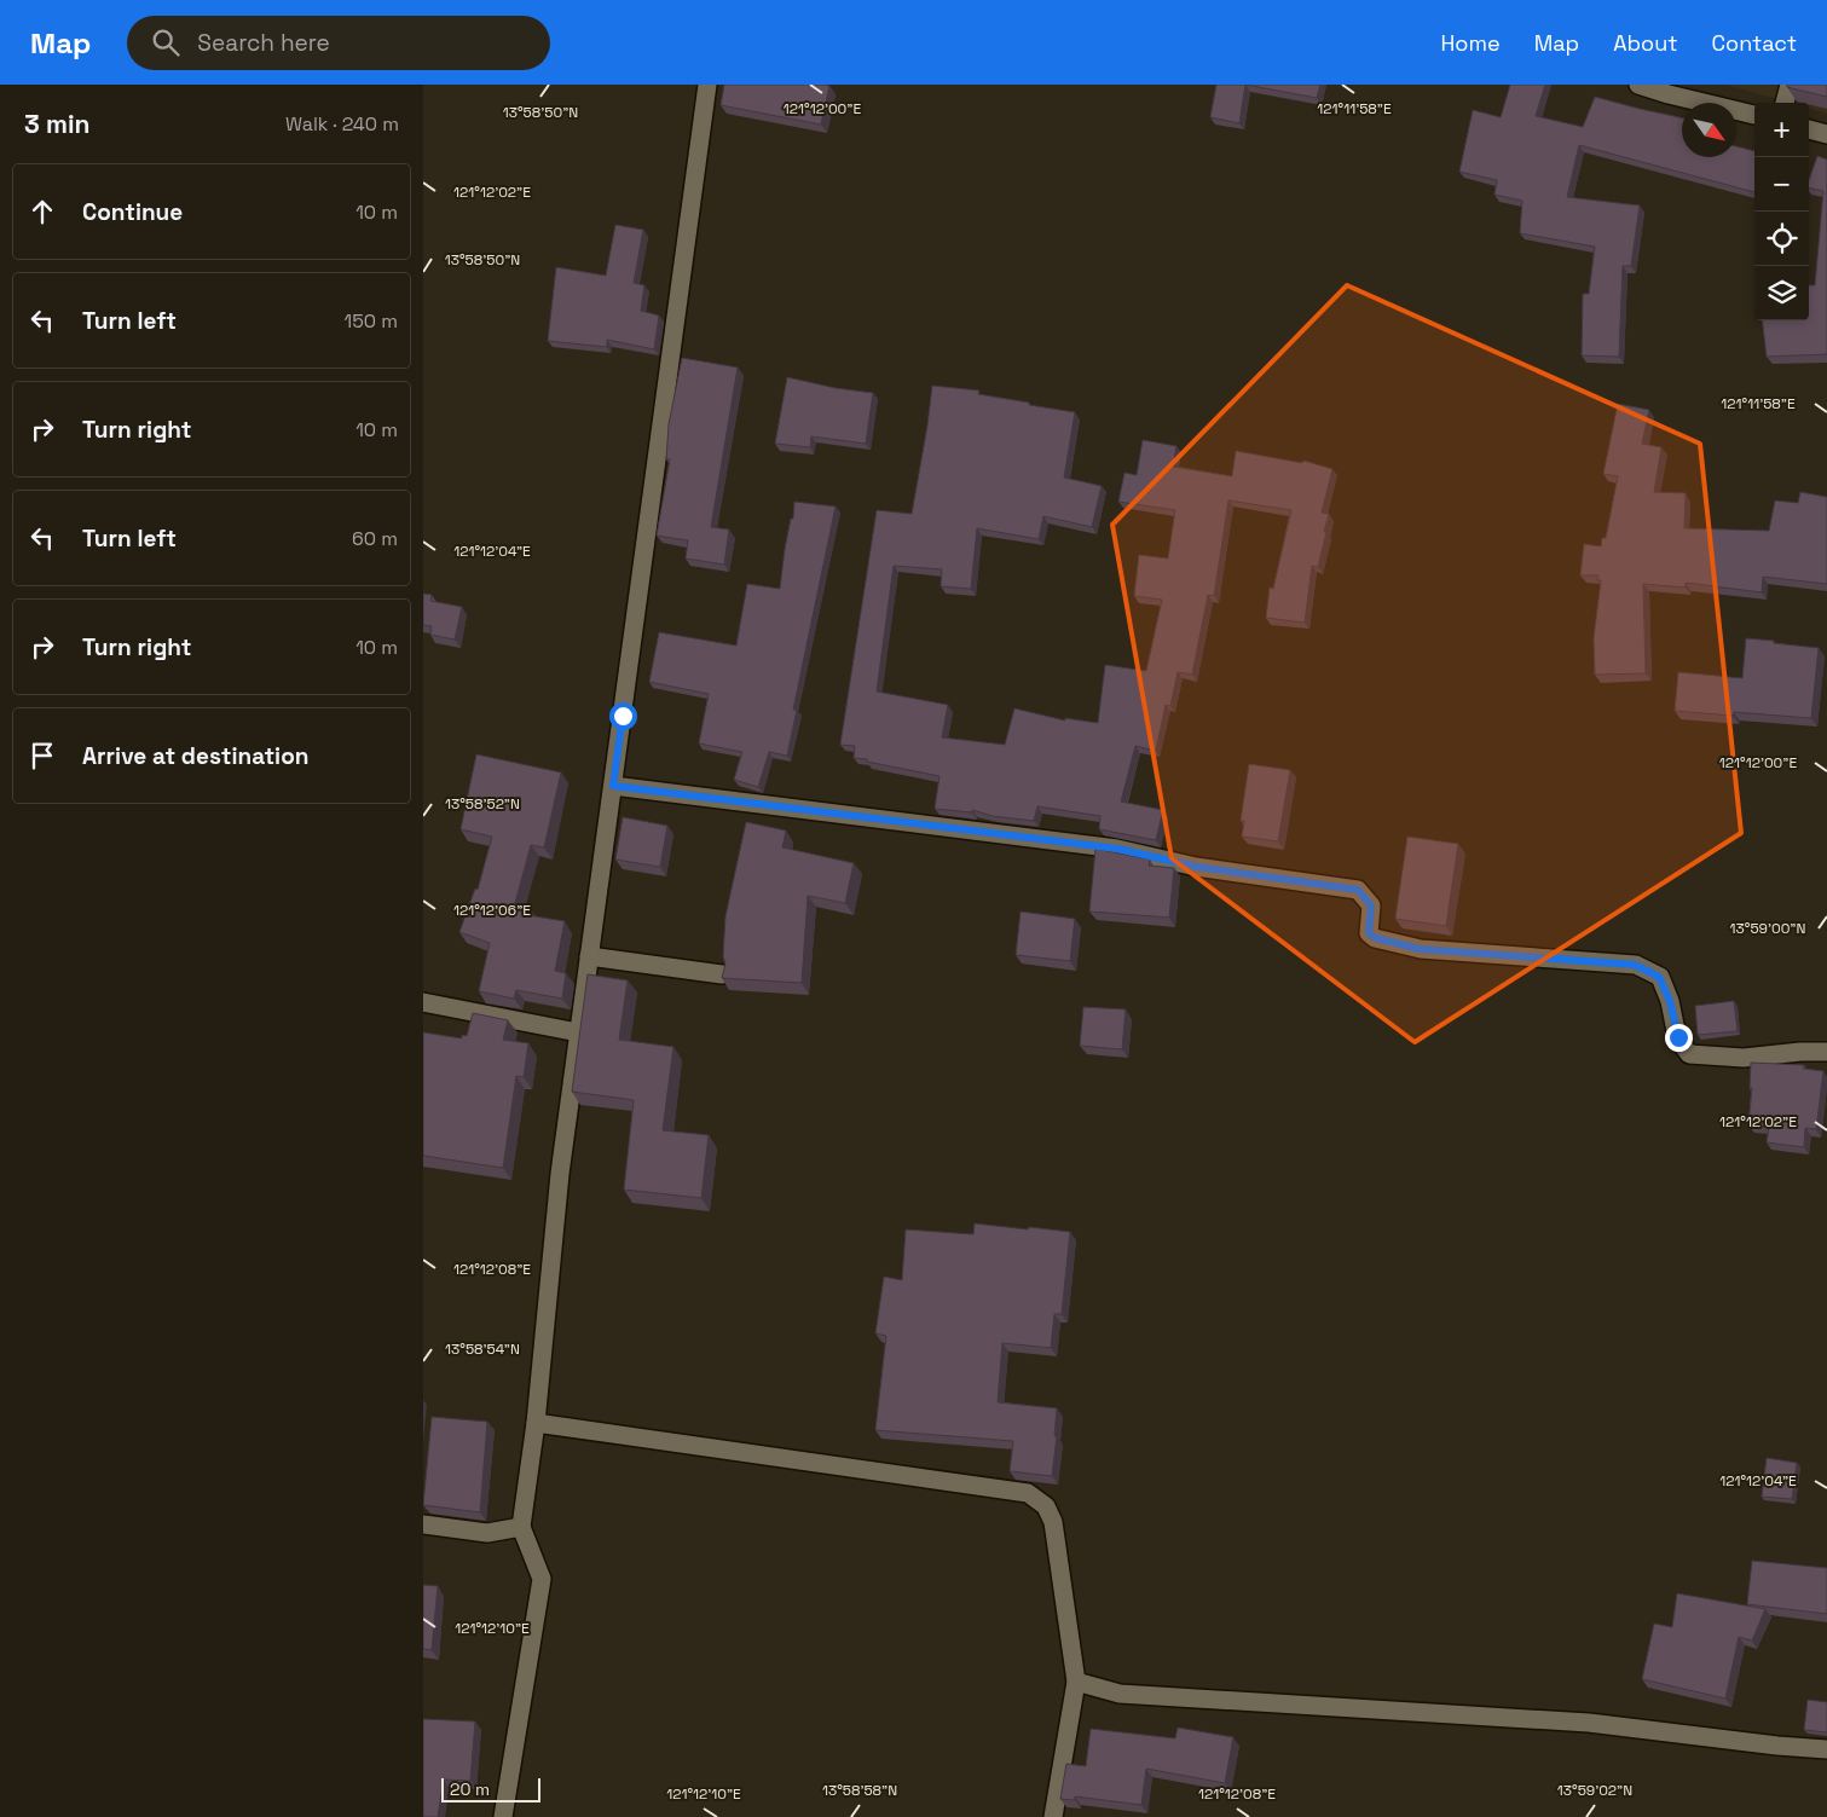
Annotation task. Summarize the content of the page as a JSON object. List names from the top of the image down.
{
  "scale_bar": "20 m",
  "north": "bottom right",
  "page": {
    "header": "Map",
    "search": "Search here",
    "nav": [
      "Home",
      "Map",
      "About",
      "Contact"
    ],
    "heading": ["3 min", "Walk · 240 m"],
    "map_buttons": ["+", "−"],
    "list": [
      ["Continue", "10 m"],
      ["Turn left", "150 m"],
      ["Turn right", "10 m"],
      ["Turn left", "60 m"],
      ["Turn right", "10 m"],
      "Arrive at destination"
    ],
    "scale": "20 m"
  },
  "coordinates": [
    "121°12'00\"E",
    "121°11'58\"E",
    "13°58'50\"N",
    "121°12'02\"E",
    "121°12'04\"E",
    "13°58'52\"N",
    "121°12'06\"E",
    "13°59'00\"N",
    "121°12'08\"E",
    "13°58'54\"N",
    "121°12'10\"E",
    "13°58'58\"N",
    "13°59'02\"N"
  ]
}
